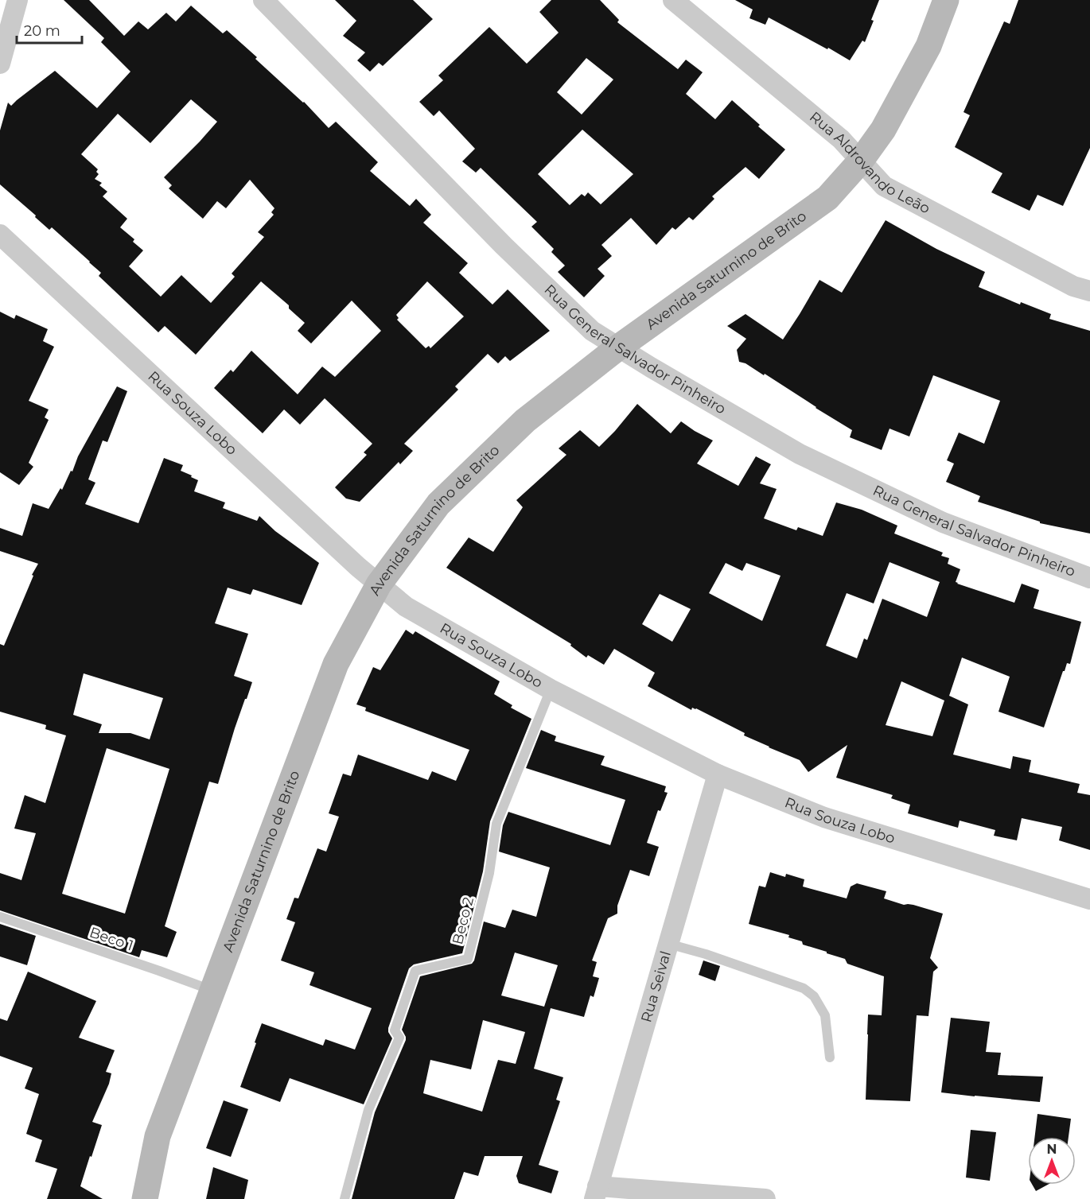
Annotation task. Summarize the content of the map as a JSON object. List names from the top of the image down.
{
  "streets": {
    "main road": ["Avenida Saturnino de Brito"],
    "street": [
      "Rua Aldrovando Leão",
      "Rua General Salvador Pinheiro",
      "Rua Souza Lobo",
      "Rua Seival"
    ],
    "lane": ["Beco 2", "Beco 1"]
  },
  "crossings": [
    ["Rua Aldrovando Leão", "Avenida Saturnino de Brito"],
    ["Avenida Saturnino de Brito", "Rua General Salvador Pinheiro"],
    ["Avenida Saturnino de Brito", "Rua Souza Lobo"],
    ["Avenida Saturnino de Brito", "Beco 1"],
    ["Rua Souza Lobo", "Beco 2"],
    ["Rua Souza Lobo", "Rua Seival"]
  ],
  "scale_bar": "20 m",
  "north": "top"
}
